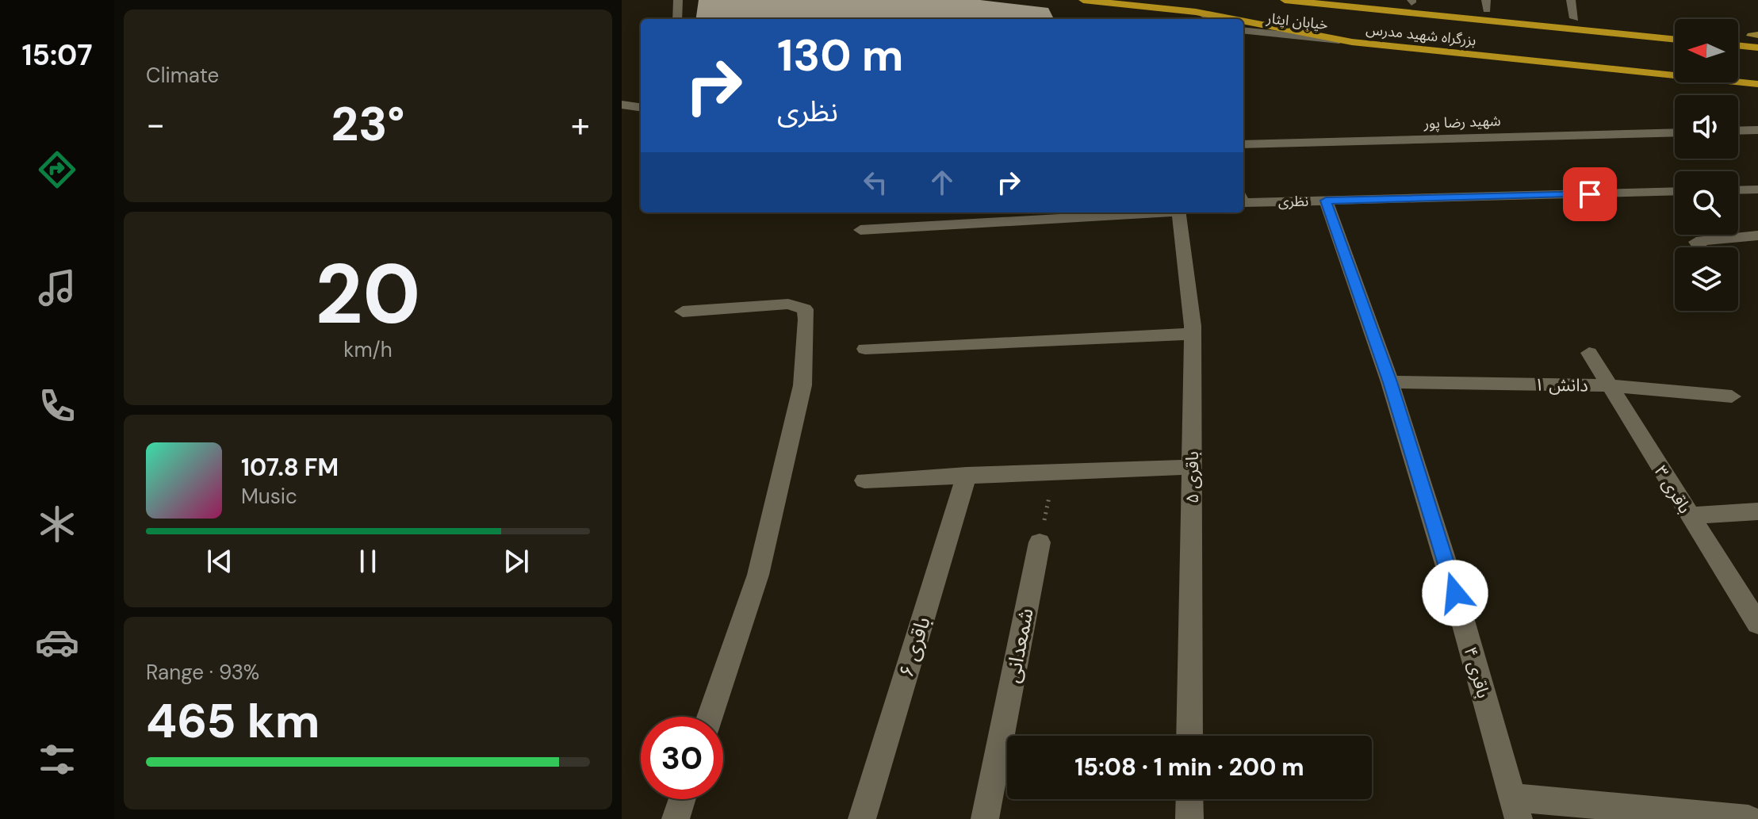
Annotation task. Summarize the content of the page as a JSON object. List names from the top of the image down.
{
  "streets": {
    "highway": ["بزرگراه شهید مدرس"],
    "street": [
      "خیابان ایثار",
      "شهید رضا پور",
      "نظری",
      "دانش ۱",
      "باقری ۵",
      "باقری ۳",
      "شمعدانی",
      "باقری ۶",
      "باقری ۴"
    ]
  },
  "crossings": [
    ["خیابان ایثار", "بزرگراه شهید مدرس"],
    ["نظری", "باقری ۴"],
    ["دانش ۱", "باقری ۳"],
    ["دانش ۱", "باقری ۴"]
  ],
  "north": "left",
  "page": {
    "tabs": "15:07",
    "tile": [
      "Climate",
      ["20", "km/h"],
      ["Range · 93%", "465 km"]
    ],
    "turn": ["130 m", "نظری"],
    "heat": ["−", "23°", "+"],
    "song": ["107.8 FM", "Music"],
    "limit": "30",
    "trip": "15:08 · 1 min · 200 m"
  }
}
